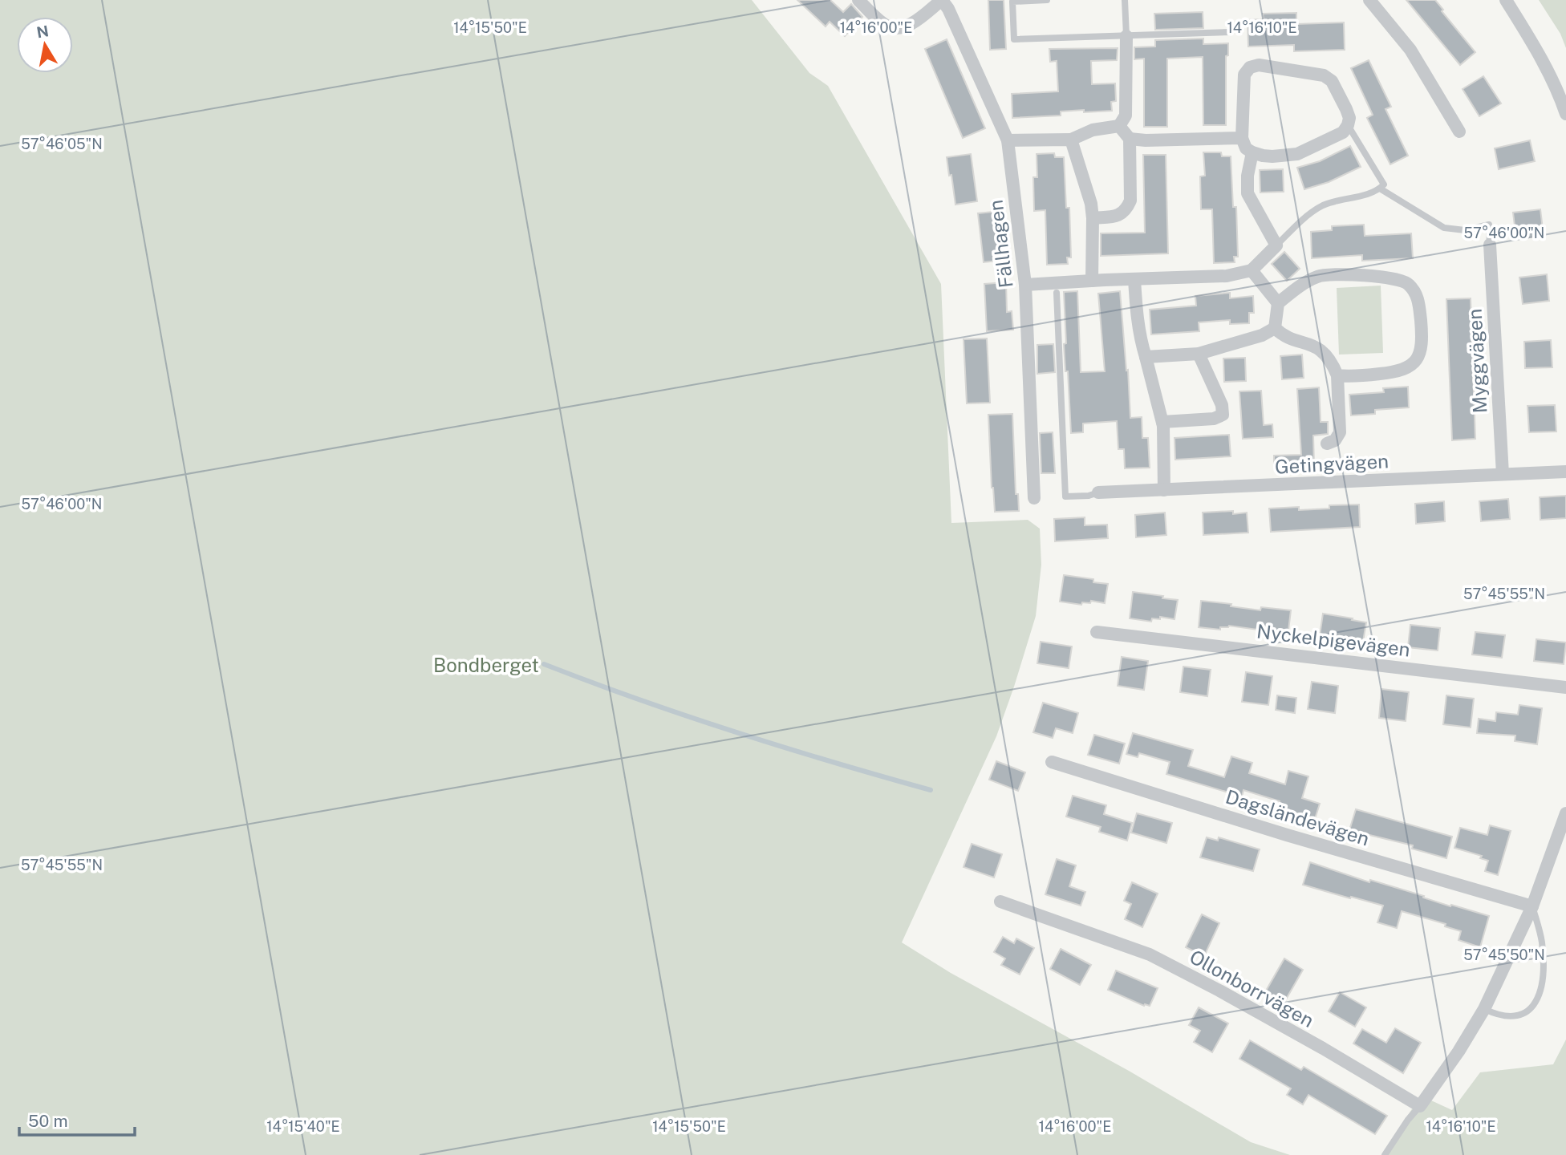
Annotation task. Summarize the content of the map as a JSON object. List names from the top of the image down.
{
  "streets": {
    "street": [
      "Fällhagen",
      "Myggvägen",
      "Getingvägen",
      "Nyckelpigevägen",
      "Dagsländevägen",
      "Ollonborrvägen"
    ]
  },
  "crossings": [
    ["Myggvägen", "Getingvägen"]
  ],
  "parks": ["Bondberget"],
  "scale_bar": "50 m",
  "north": "top",
  "coordinates": [
    "14°15'50\"E",
    "14°16'00\"E",
    "14°16'10\"E",
    "57°46'05\"N",
    "57°46'00\"N",
    "57°45'55\"N",
    "57°45'50\"N",
    "14°15'40\"E"
  ]
}
